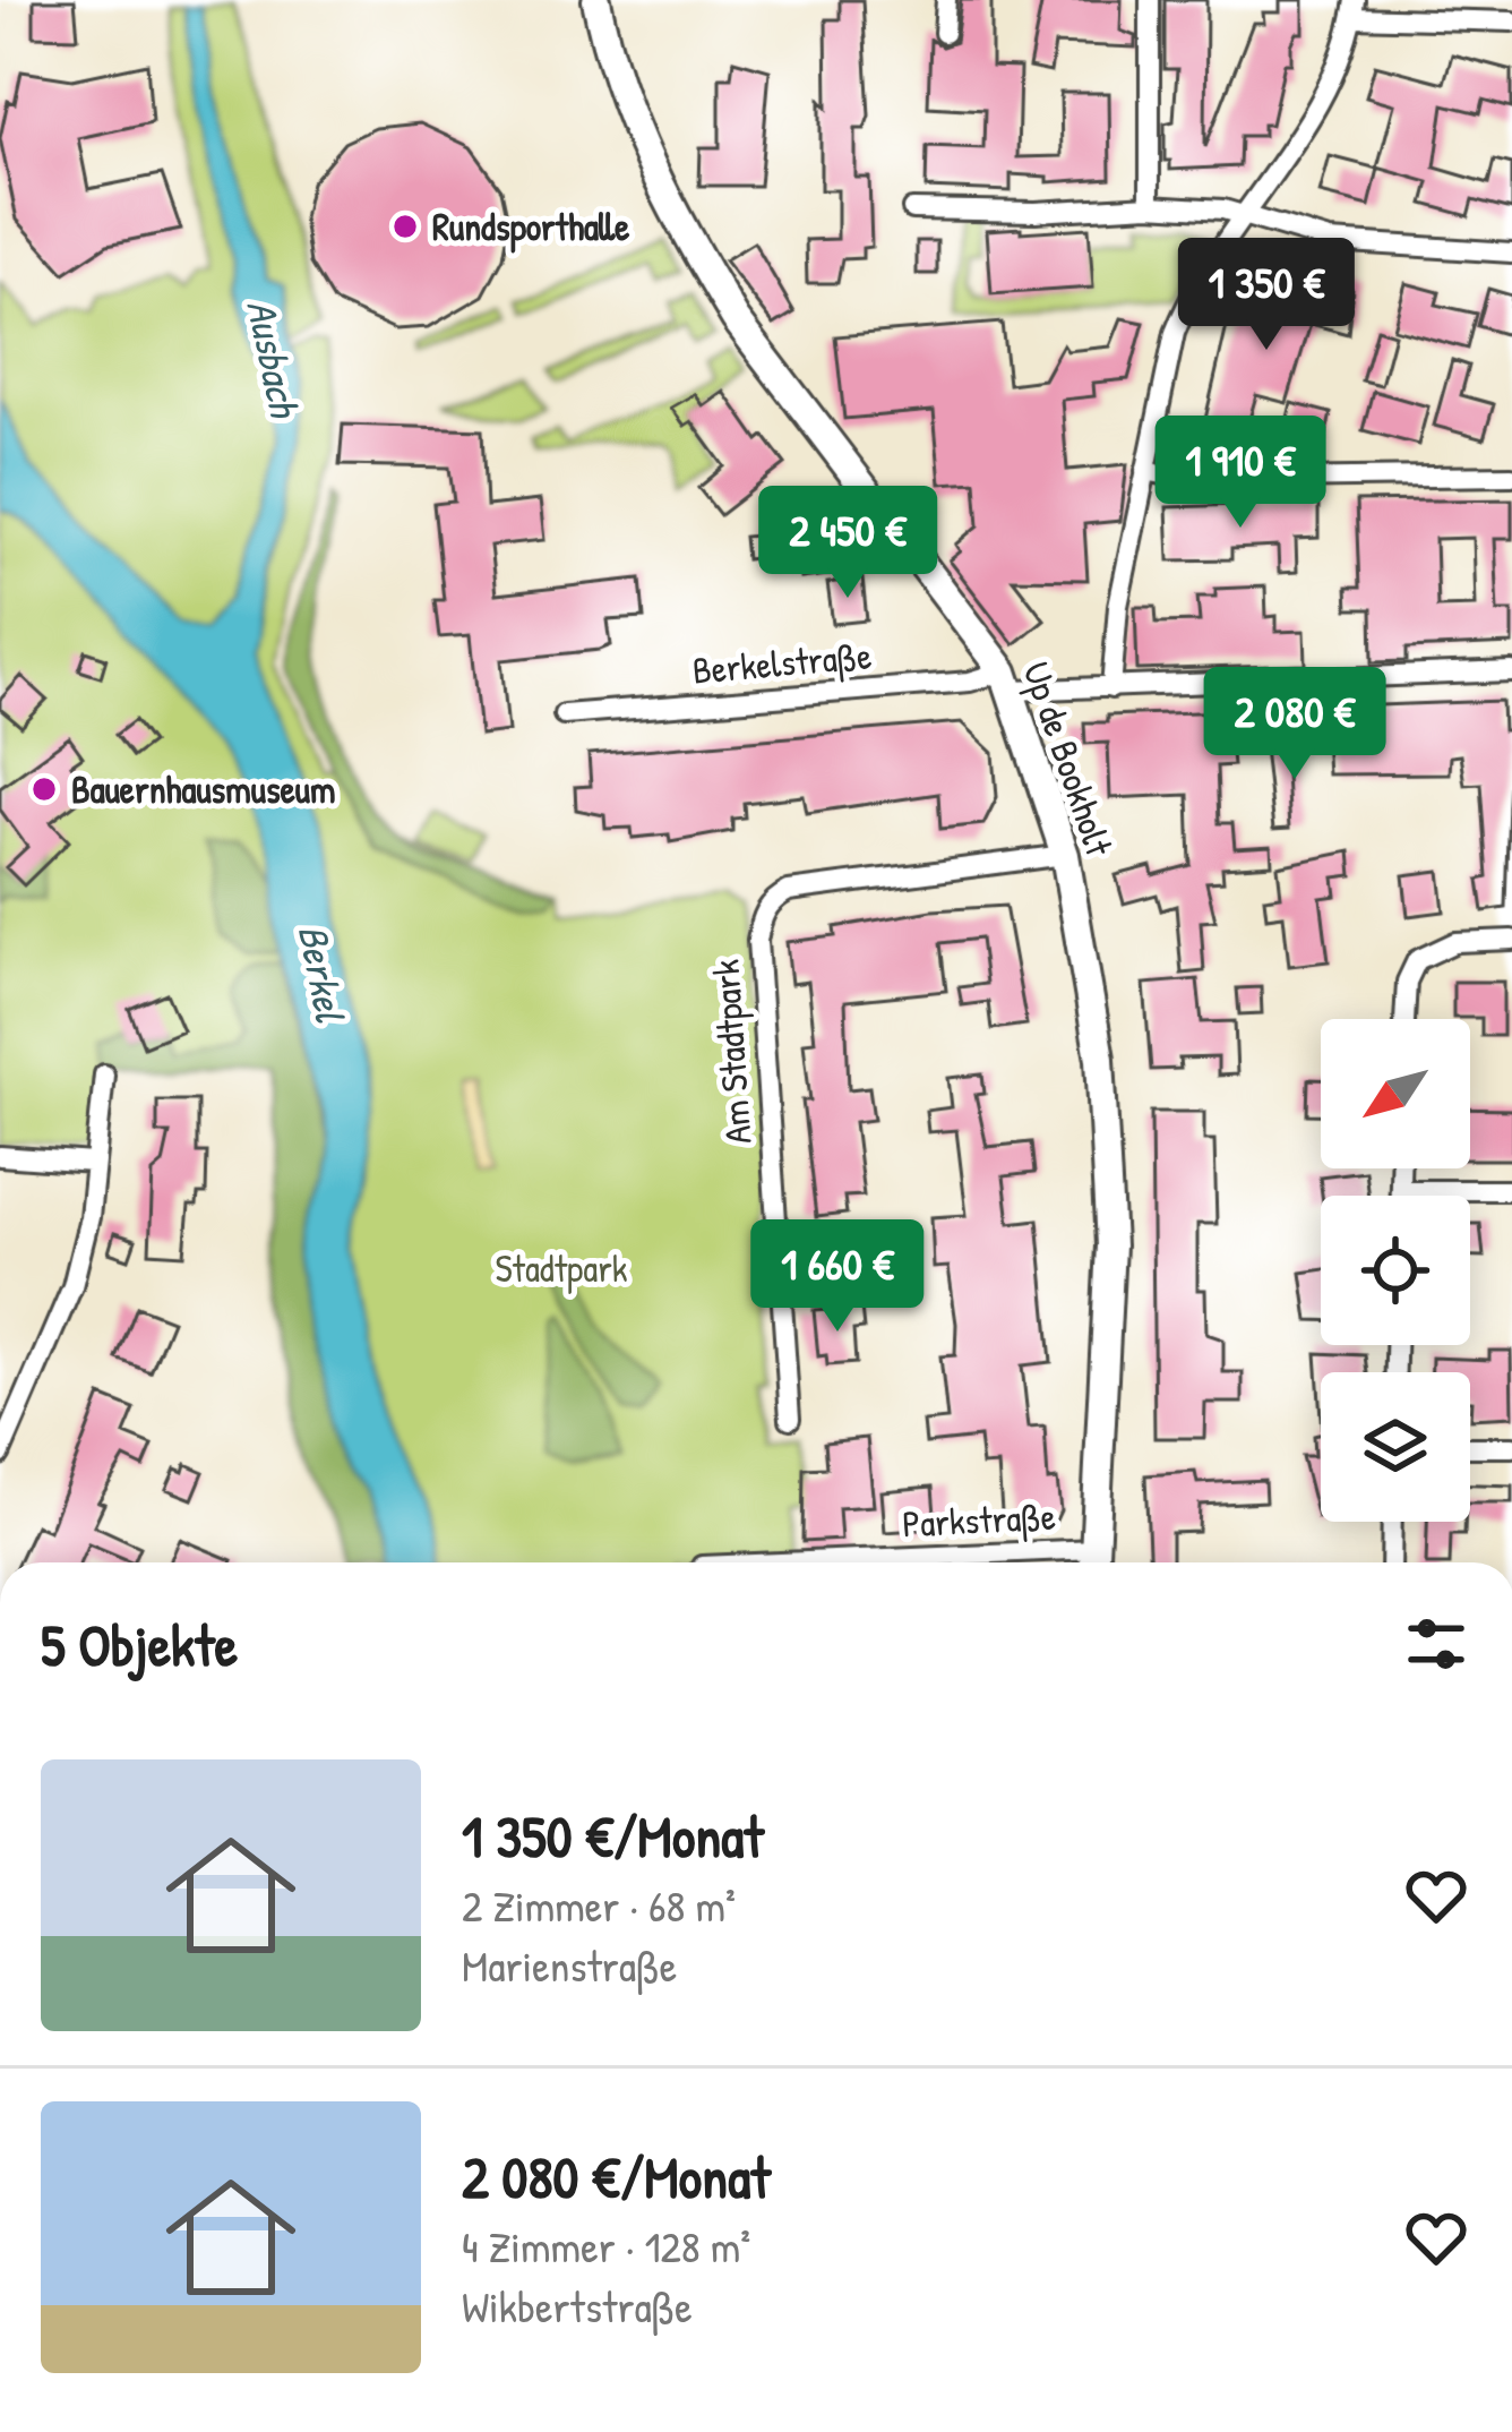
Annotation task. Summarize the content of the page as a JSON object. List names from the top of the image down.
{
  "streets": {
    "street": ["Berkelstraße", "Up de Bookholt", "Am Stadtpark"]
  },
  "crossings": [
    ["Berkelstraße", "Up de Bookholt"],
    ["Up de Bookholt", "Am Stadtpark"]
  ],
  "water": ["Ausbach", "Berkel"],
  "parks": ["Stadtpark"],
  "places": ["Rundsporthalle", "Bauernhausmuseum"],
  "north": "bottom left",
  "page": {
    "price": [
      "1 350 €",
      "1 910 €",
      "2 450 €",
      "2 080 €",
      "1 660 €"
    ],
    "heading": "5 Objekte",
    "list": [
      {
        "name": "1 350 €/Monat",
        "note": "2 Zimmer · 68 m² · Marienstraße"
      },
      {
        "name": "2 080 €/Monat",
        "note": "4 Zimmer · 128 m² · Wikbertstraße"
      }
    ]
  }
}
